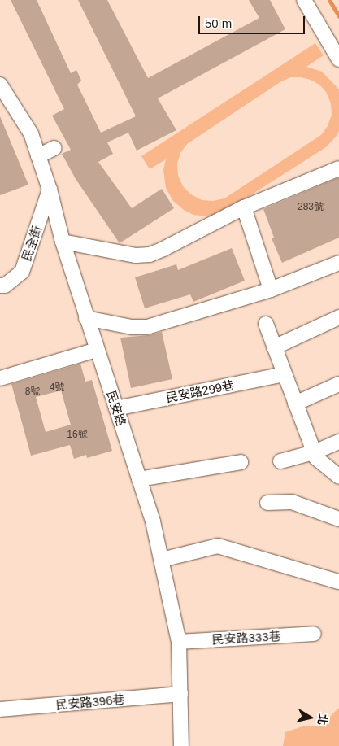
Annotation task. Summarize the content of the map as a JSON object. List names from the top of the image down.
{
  "streets": {
    "street": [
      "民全街",
      "民安路299巷",
      "民安路",
      "民安路333巷",
      "民安路396巷"
    ]
  },
  "crossings": [
    ["民全街", "民安路"],
    ["民安路299巷", "民安路"],
    ["民安路", "民安路333巷"],
    ["民安路", "民安路396巷"]
  ],
  "house_numbers": [
    "283號",
    "4號",
    "8號",
    "16號"
  ],
  "scale_bar": "50 m",
  "north": "right"
}
